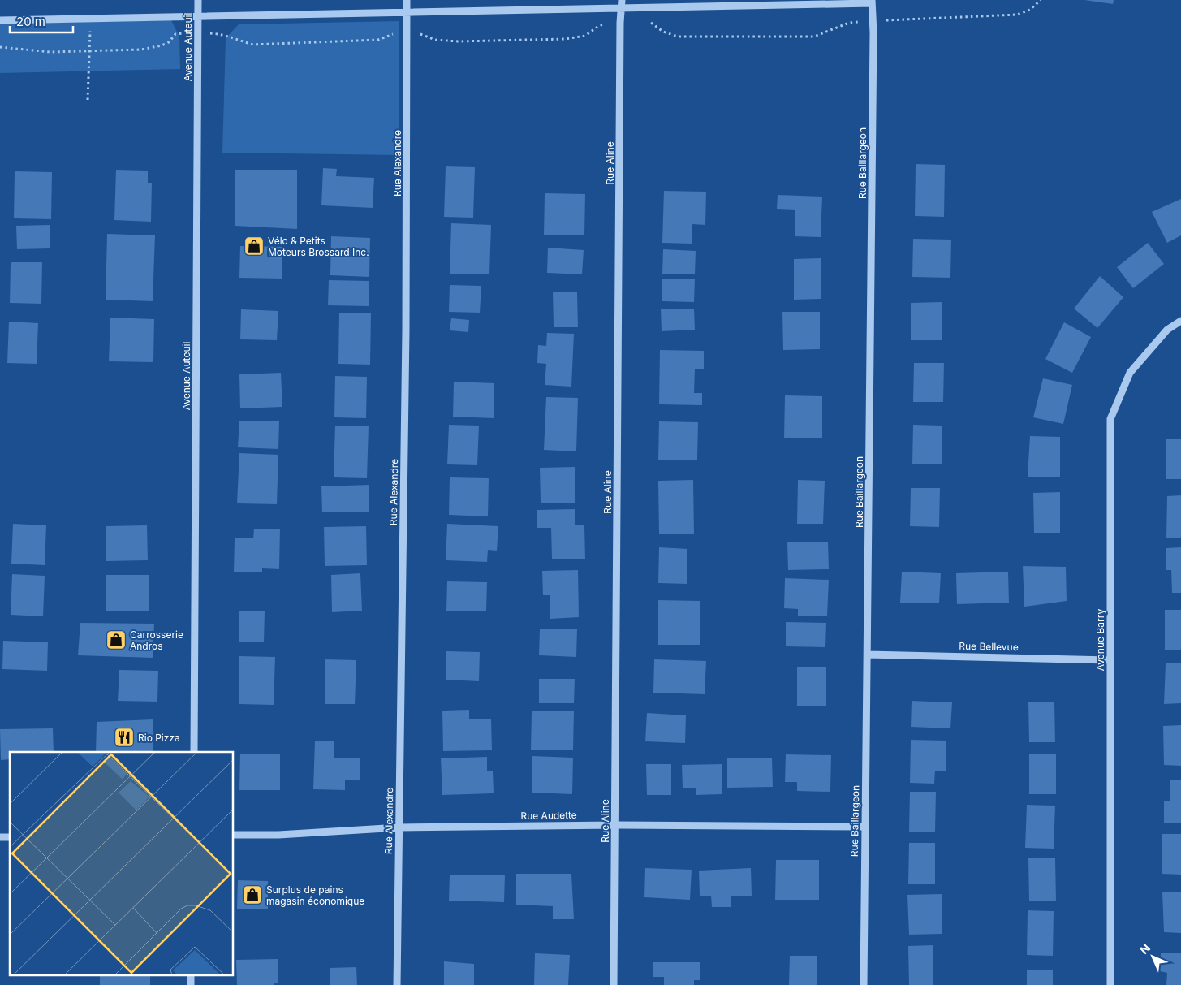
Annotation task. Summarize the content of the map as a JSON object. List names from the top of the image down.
{
  "streets": {
    "street": [
      "Avenue Auteuil",
      "Rue Alexandre",
      "Rue Aline",
      "Rue Baillargeon",
      "Avenue Barry",
      "Rue Bellevue",
      "Rue Audette"
    ]
  },
  "crossings": [
    ["Rue Alexandre", "Rue Audette"],
    ["Rue Aline", "Rue Audette"],
    ["Rue Baillargeon", "Rue Bellevue"],
    ["Rue Baillargeon", "Rue Audette"],
    ["Avenue Barry", "Rue Bellevue"]
  ],
  "places": {
    "shop": ["Vélo & Petits Moteurs Brossard Inc.", "Carrosserie Andros", "Surplus de pains magasin économique"],
    "restaurant": ["Rio Pizza"]
  },
  "scale_bar": "20 m",
  "north": "top left"
}
